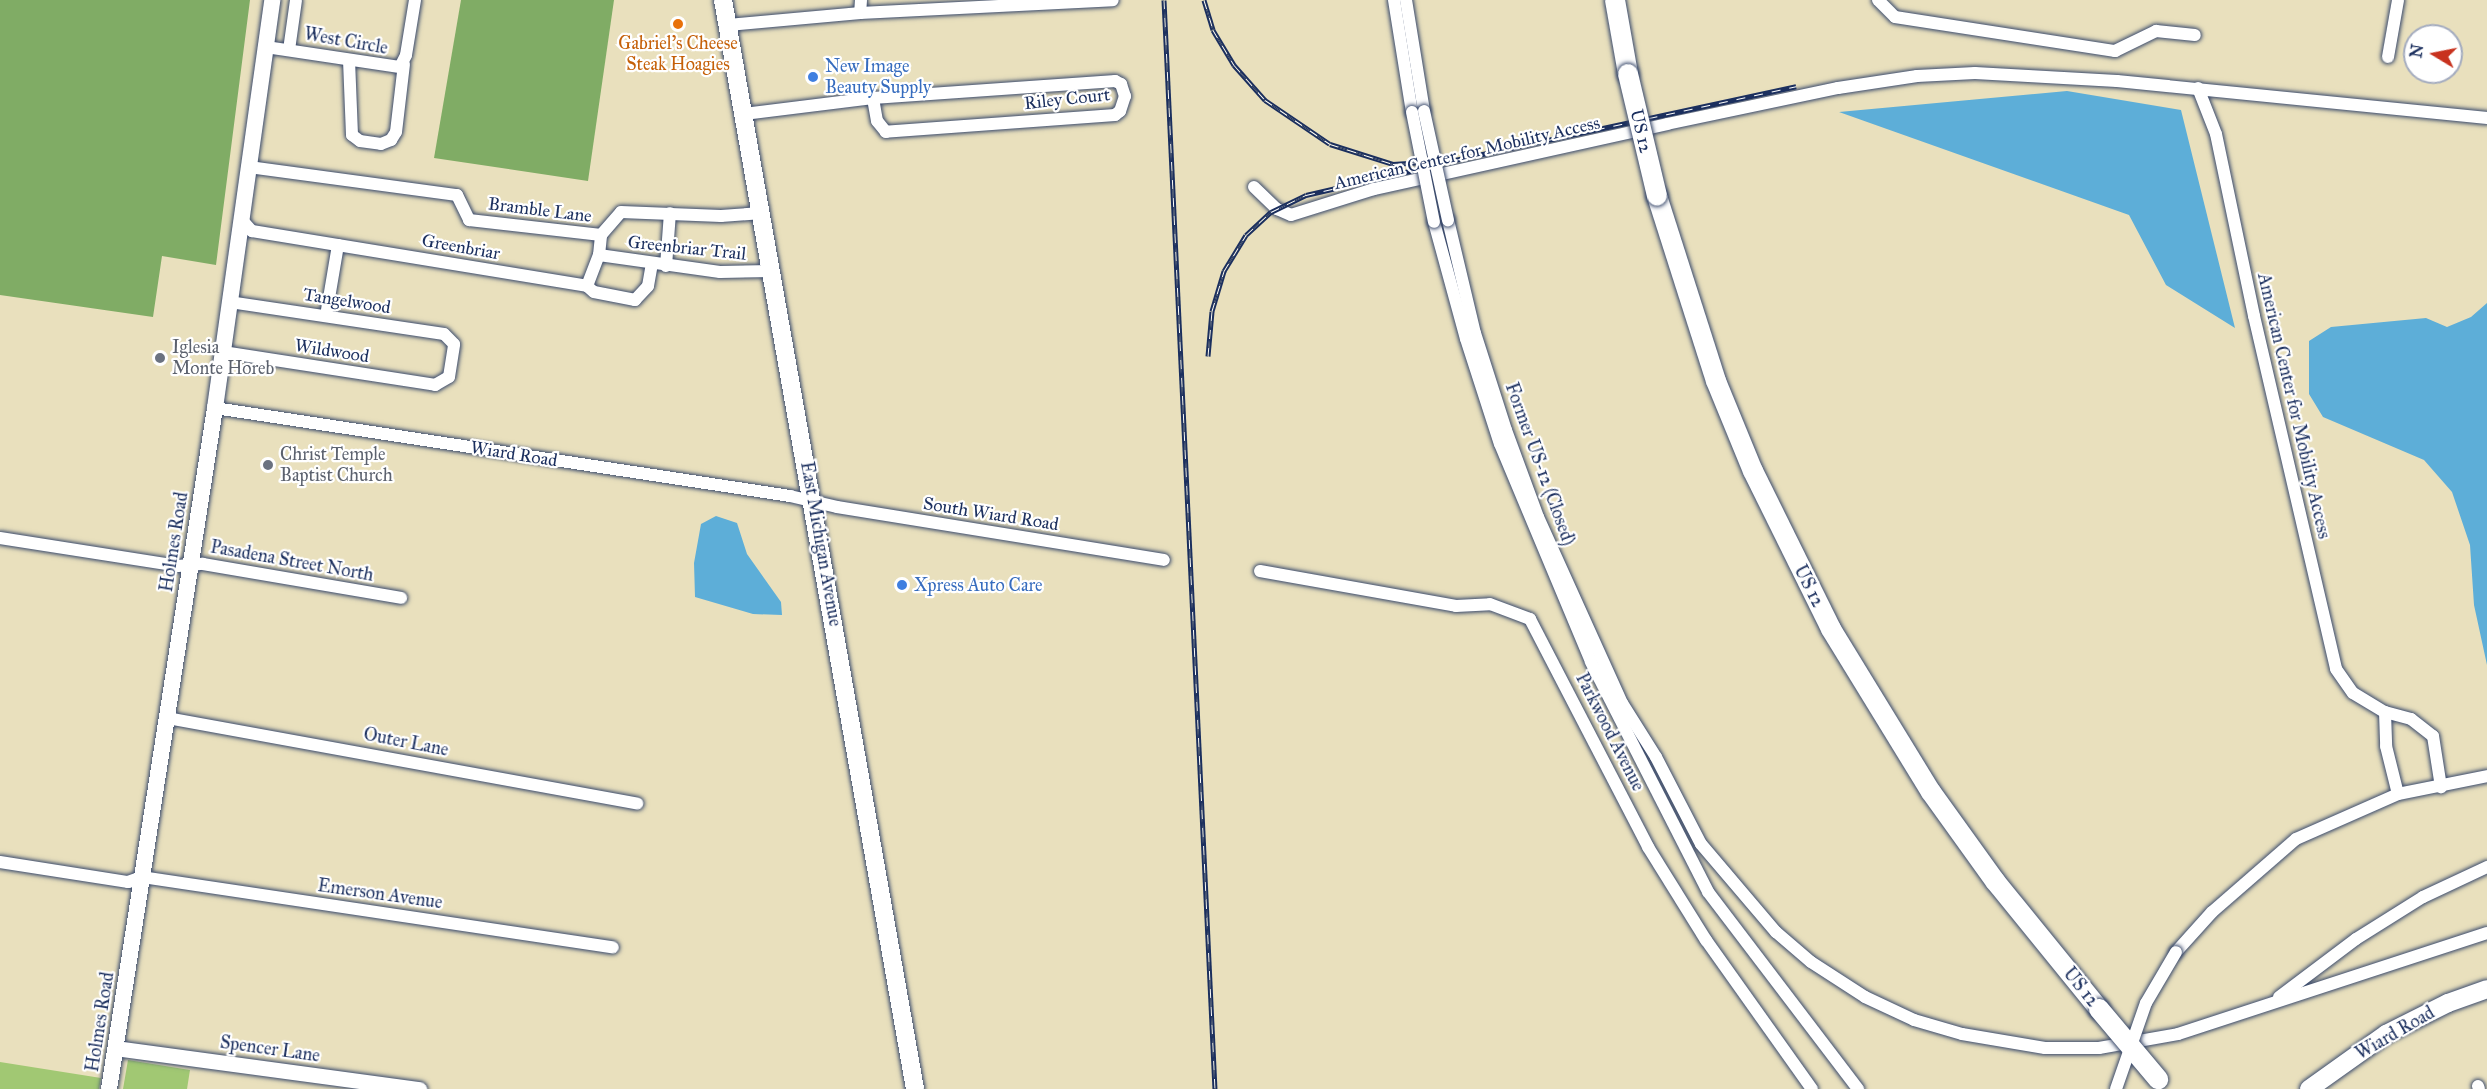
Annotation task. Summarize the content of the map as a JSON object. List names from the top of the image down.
{
  "streets": {
    "highway": ["US 12"],
    "main road": ["Wiard Road", "Holmes Road", "East Michigan Avenue"],
    "street": [
      "West Circle",
      "Riley Court",
      "American Center for Mobility Access",
      "Bramble Lane",
      "Greenbriar",
      "Greenbriar Trail",
      "Tangelwood",
      "Wildwood",
      "Former US-12 (Closed)",
      "South Wiard Road",
      "Pasadena Street North",
      "Parkwood Avenue",
      "Outer Lane",
      "Emerson Avenue",
      "Spencer Lane"
    ]
  },
  "crossings": [
    ["West Circle", "Holmes Road"],
    ["Riley Court", "East Michigan Avenue"],
    ["Bramble Lane", "Holmes Road"],
    ["Bramble Lane", "East Michigan Avenue"],
    ["Greenbriar", "Greenbriar Trail"],
    ["Greenbriar", "Holmes Road"],
    ["Greenbriar Trail", "East Michigan Avenue"],
    ["Tangelwood", "Wildwood"],
    ["Tangelwood", "Holmes Road"],
    ["Wildwood", "Holmes Road"],
    ["Wiard Road", "South Wiard Road"],
    ["Wiard Road", "Holmes Road"],
    ["Wiard Road", "East Michigan Avenue"],
    ["South Wiard Road", "East Michigan Avenue"],
    ["Holmes Road", "Pasadena Street North"],
    ["Holmes Road", "Outer Lane"],
    ["Holmes Road", "Emerson Avenue"],
    ["Holmes Road", "Spencer Lane"]
  ],
  "places": [
    "Gabriel's Cheese Steak Hoagies",
    "New Image Beauty Supply",
    "Iglesia Monte Horeb",
    "Christ Temple Baptist Church",
    "Xpress Auto Care"
  ],
  "north": "left"
}
